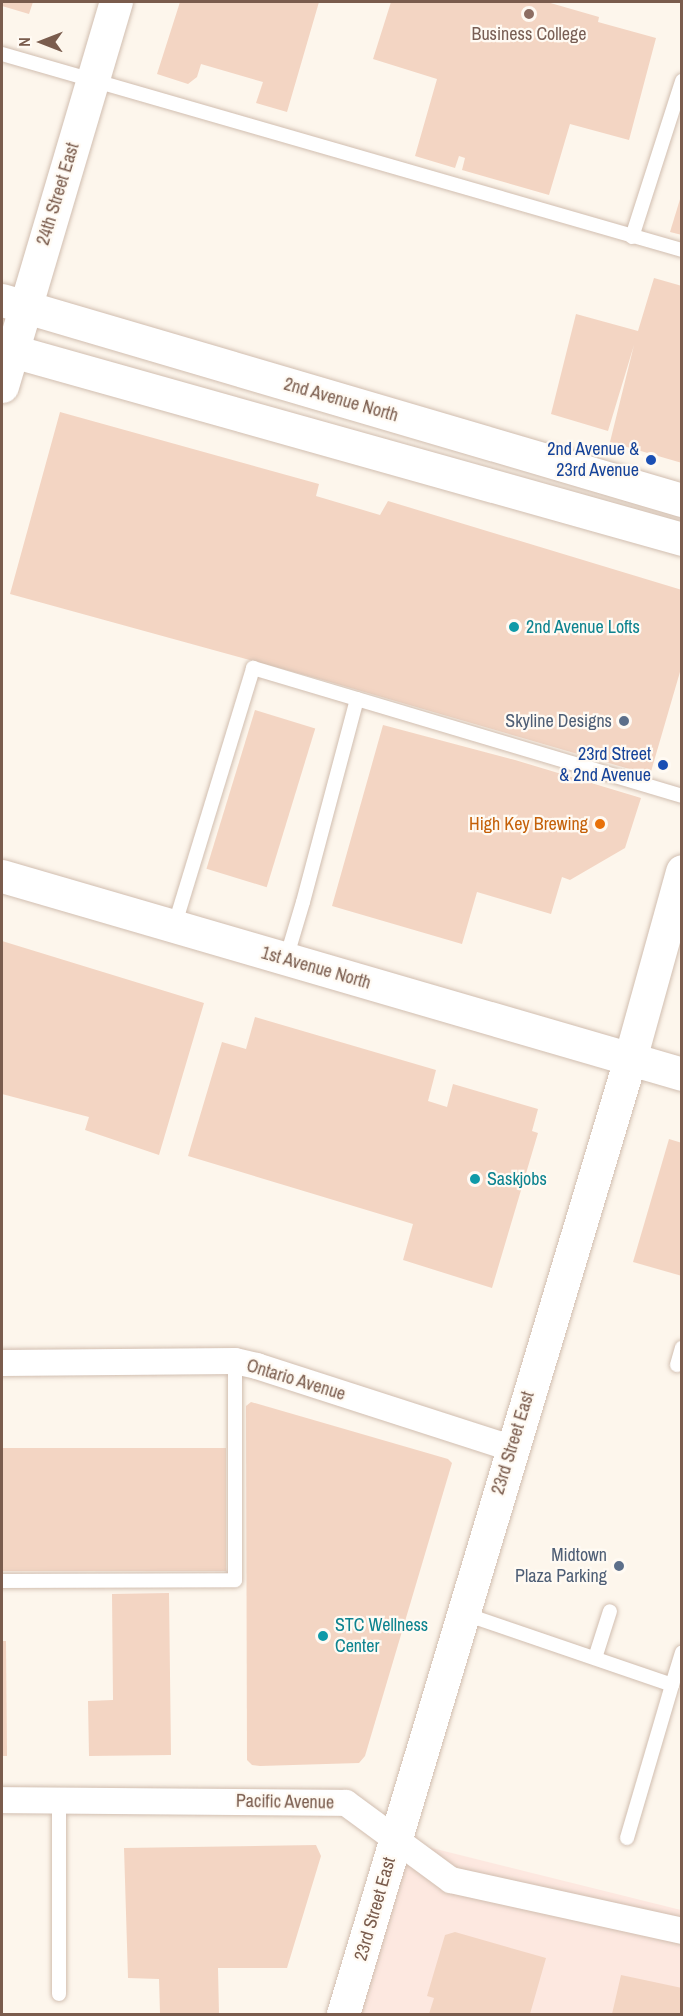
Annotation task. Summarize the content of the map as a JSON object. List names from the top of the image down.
{
  "streets": {
    "street": [
      "24th Street East",
      "2nd Avenue North",
      "1st Avenue North",
      "Ontario Avenue",
      "23rd Street East",
      "Pacific Avenue"
    ]
  },
  "crossings": [
    ["24th Street East", "2nd Avenue North"],
    ["1st Avenue North", "23rd Street East"],
    ["Ontario Avenue", "23rd Street East"],
    ["23rd Street East", "Pacific Avenue"]
  ],
  "places": [
    "Business College",
    "2nd Avenue & 23rd Avenue",
    "2nd Avenue Lofts",
    "Skyline Designs",
    "23rd Street & 2nd Avenue",
    "High Key Brewing",
    "Saskjobs",
    "Midtown Plaza Parking",
    "STC Wellness Center"
  ],
  "north": "left"
}
